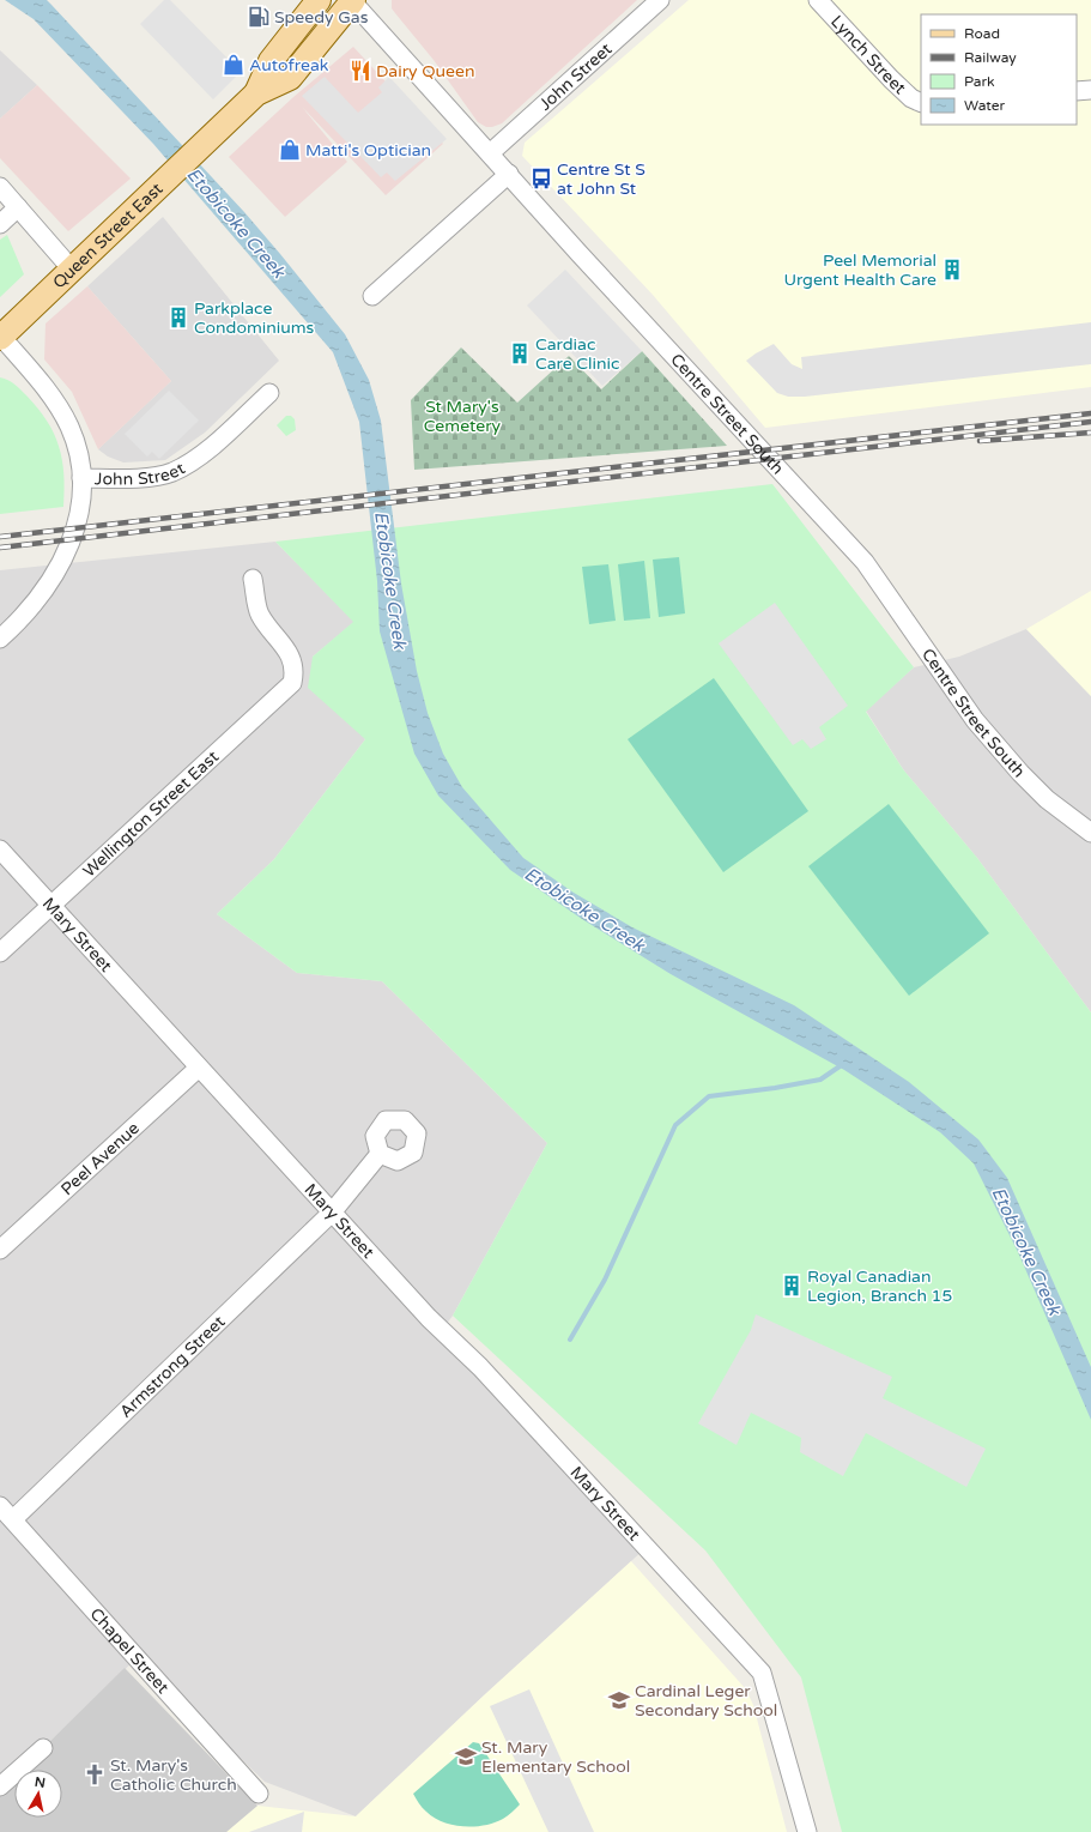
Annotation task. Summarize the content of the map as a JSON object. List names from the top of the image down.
{
  "streets": {
    "main road": ["Queen Street East"],
    "street": [
      "Lynch Street",
      "John Street",
      "Centre Street South",
      "Wellington Street East",
      "Mary Street",
      "Peel Avenue",
      "Armstrong Street",
      "Chapel Street"
    ]
  },
  "crossings": [
    ["John Street", "Centre Street South"],
    ["Queen Street East", "Centre Street South"],
    ["Wellington Street East", "Mary Street"],
    ["Mary Street", "Peel Avenue"],
    ["Mary Street", "Armstrong Street"],
    ["Armstrong Street", "Chapel Street"]
  ],
  "water": ["Etobicoke Creek"],
  "parks": ["St Mary's Cemetery"],
  "places": {
    "fuel station": ["Speedy Gas"],
    "shop": ["Autofreak", "Matti's Optician"],
    "restaurant": ["Dairy Queen"],
    "bus stop": ["Centre St S at John St"],
    "building": [
      "Peel Memorial Urgent Health Care",
      "Parkplace Condominiums",
      "Cardiac Care Clinic",
      "Royal Canadian Legion, Branch 15"
    ],
    "school or university": ["Cardinal Leger Secondary School", "St. Mary Elementary School"],
    "church": ["St. Mary's Catholic Church"]
  },
  "legend": [
    "Road",
    "Railway",
    "Park",
    "Water"
  ],
  "north": "top"
}
